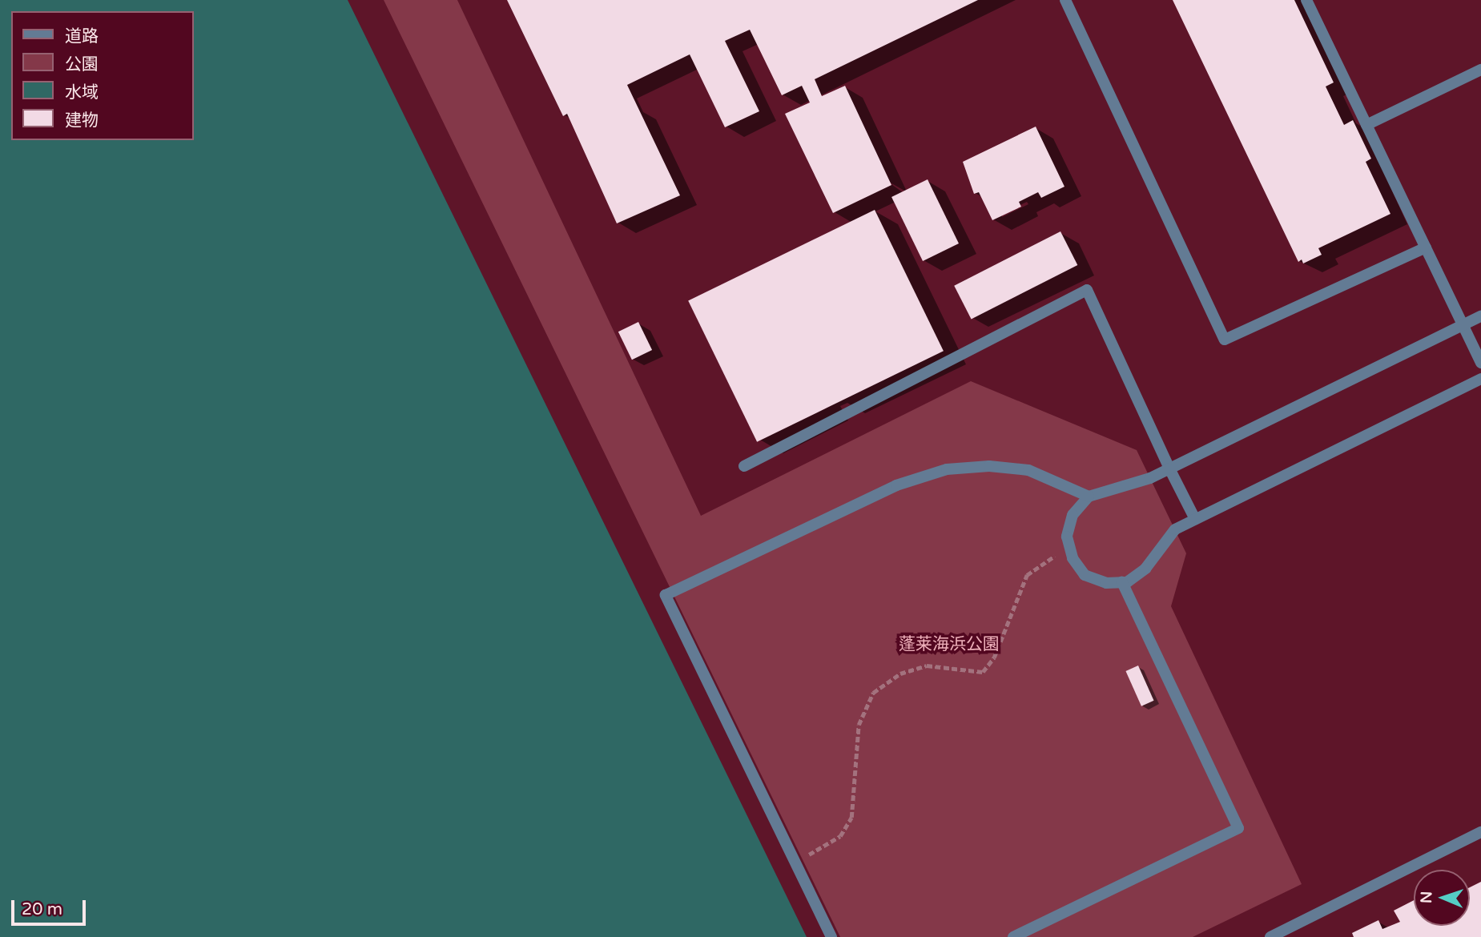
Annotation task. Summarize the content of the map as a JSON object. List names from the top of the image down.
{
  "parks": ["蓬莱海浜公園"],
  "legend": [
    "道路",
    "公園",
    "水域",
    "建物"
  ],
  "scale_bar": "20 m",
  "north": "left"
}
